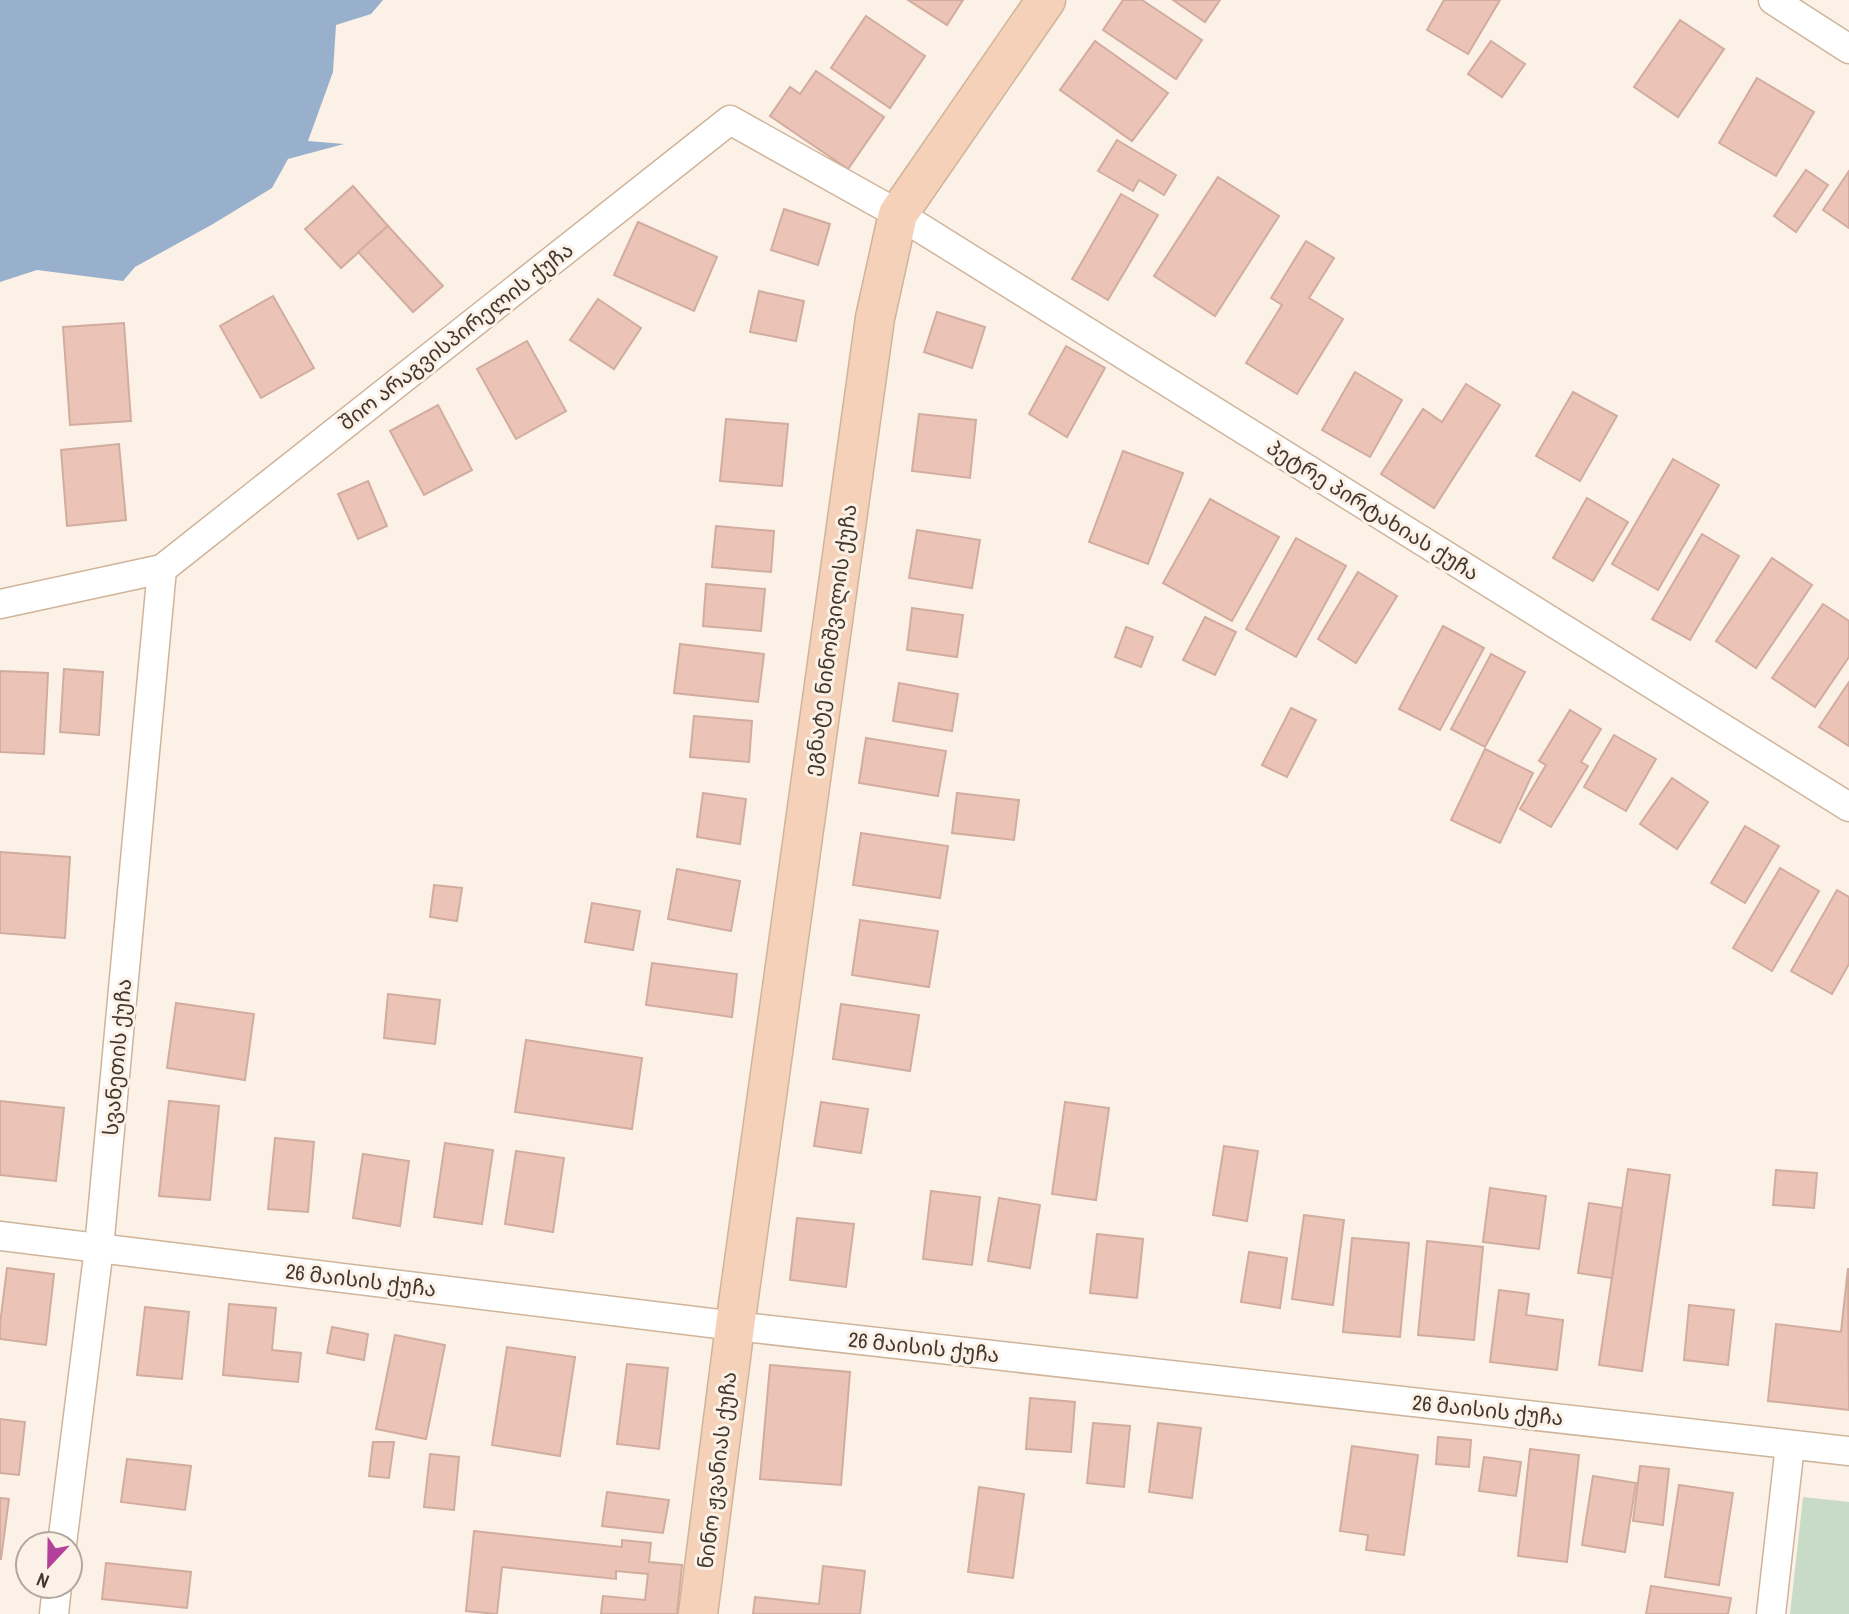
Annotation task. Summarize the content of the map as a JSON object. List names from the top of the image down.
{
  "streets": {
    "street": [
      "შიო არაგვისპირელის ქუჩა",
      "პეტრე პირტახიას ქუჩა",
      "ეგნატე ნინოშვილის ქუჩა",
      "სვანეთის ქუჩა",
      "26 მაისის ქუჩა",
      "ნინო ჟვანიას ქუჩა"
    ]
  },
  "crossings": [
    ["შიო არაგვისპირელის ქუჩა", "პეტრე პირტახიას ქუჩა"],
    ["შიო არაგვისპირელის ქუჩა", "ეგნატე ნინოშვილის ქუჩა"],
    ["შიო არაგვისპირელის ქუჩა", "სვანეთის ქუჩა"],
    ["პეტრე პირტახიას ქუჩა", "ეგნატე ნინოშვილის ქუჩა"],
    ["ეგნატე ნინოშვილის ქუჩა", "26 მაისის ქუჩა"],
    ["ეგნატე ნინოშვილის ქუჩა", "ნინო ჟვანიას ქუჩა"],
    ["სვანეთის ქუჩა", "26 მაისის ქუჩა"],
    ["26 მაისის ქუჩა", "ნინო ჟვანიას ქუჩა"]
  ],
  "north": "bottom"
}
